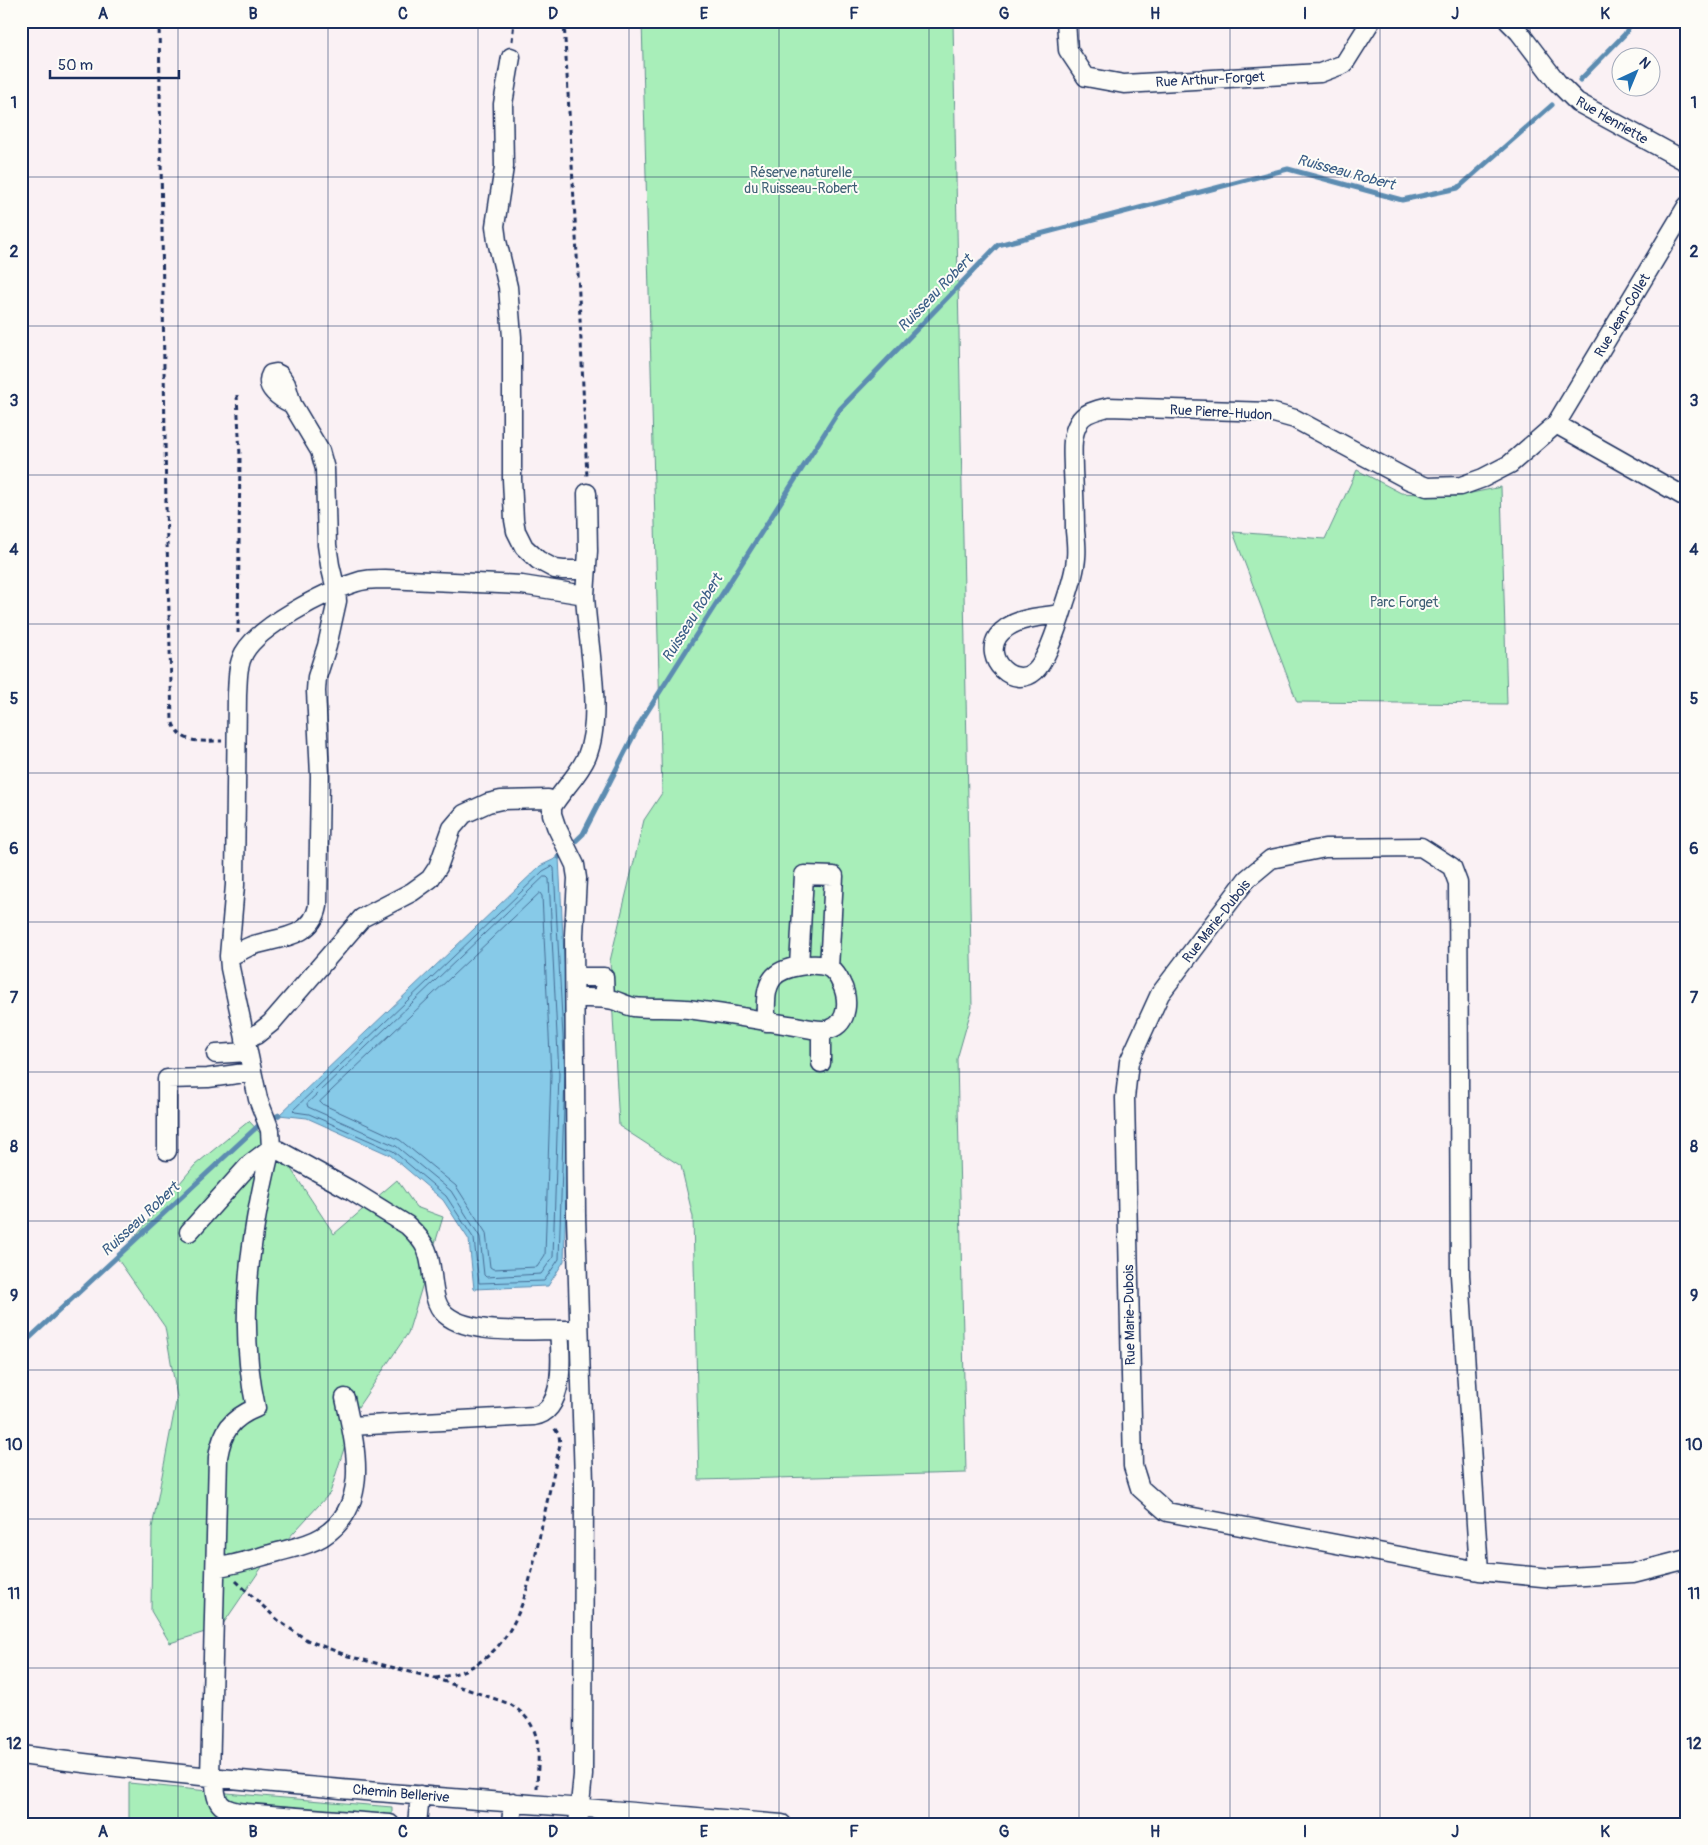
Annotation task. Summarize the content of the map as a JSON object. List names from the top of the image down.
{
  "streets": {
    "street": [
      "Rue Arthur-Forget",
      "Rue Henriette",
      "Rue Jean-Collet",
      "Rue Pierre-Hudon",
      "Rue Marie-Dubois",
      "Chemin Bellerive"
    ]
  },
  "crossings": [
    ["Rue Jean-Collet", "Rue Pierre-Hudon"]
  ],
  "water": ["Ruisseau Robert"],
  "parks": ["Réserve naturelle du Ruisseau-Robert", "Parc Forget"],
  "scale_bar": "50 m",
  "north": "top right",
  "grid": {
    "columns": [
      "A",
      "B",
      "C",
      "D",
      "E",
      "F",
      "G",
      "H",
      "I",
      "J",
      "K"
    ],
    "rows": [
      "1",
      "2",
      "3",
      "4",
      "5",
      "6",
      "7",
      "8",
      "9",
      "10",
      "11",
      "12"
    ]
  }
}
